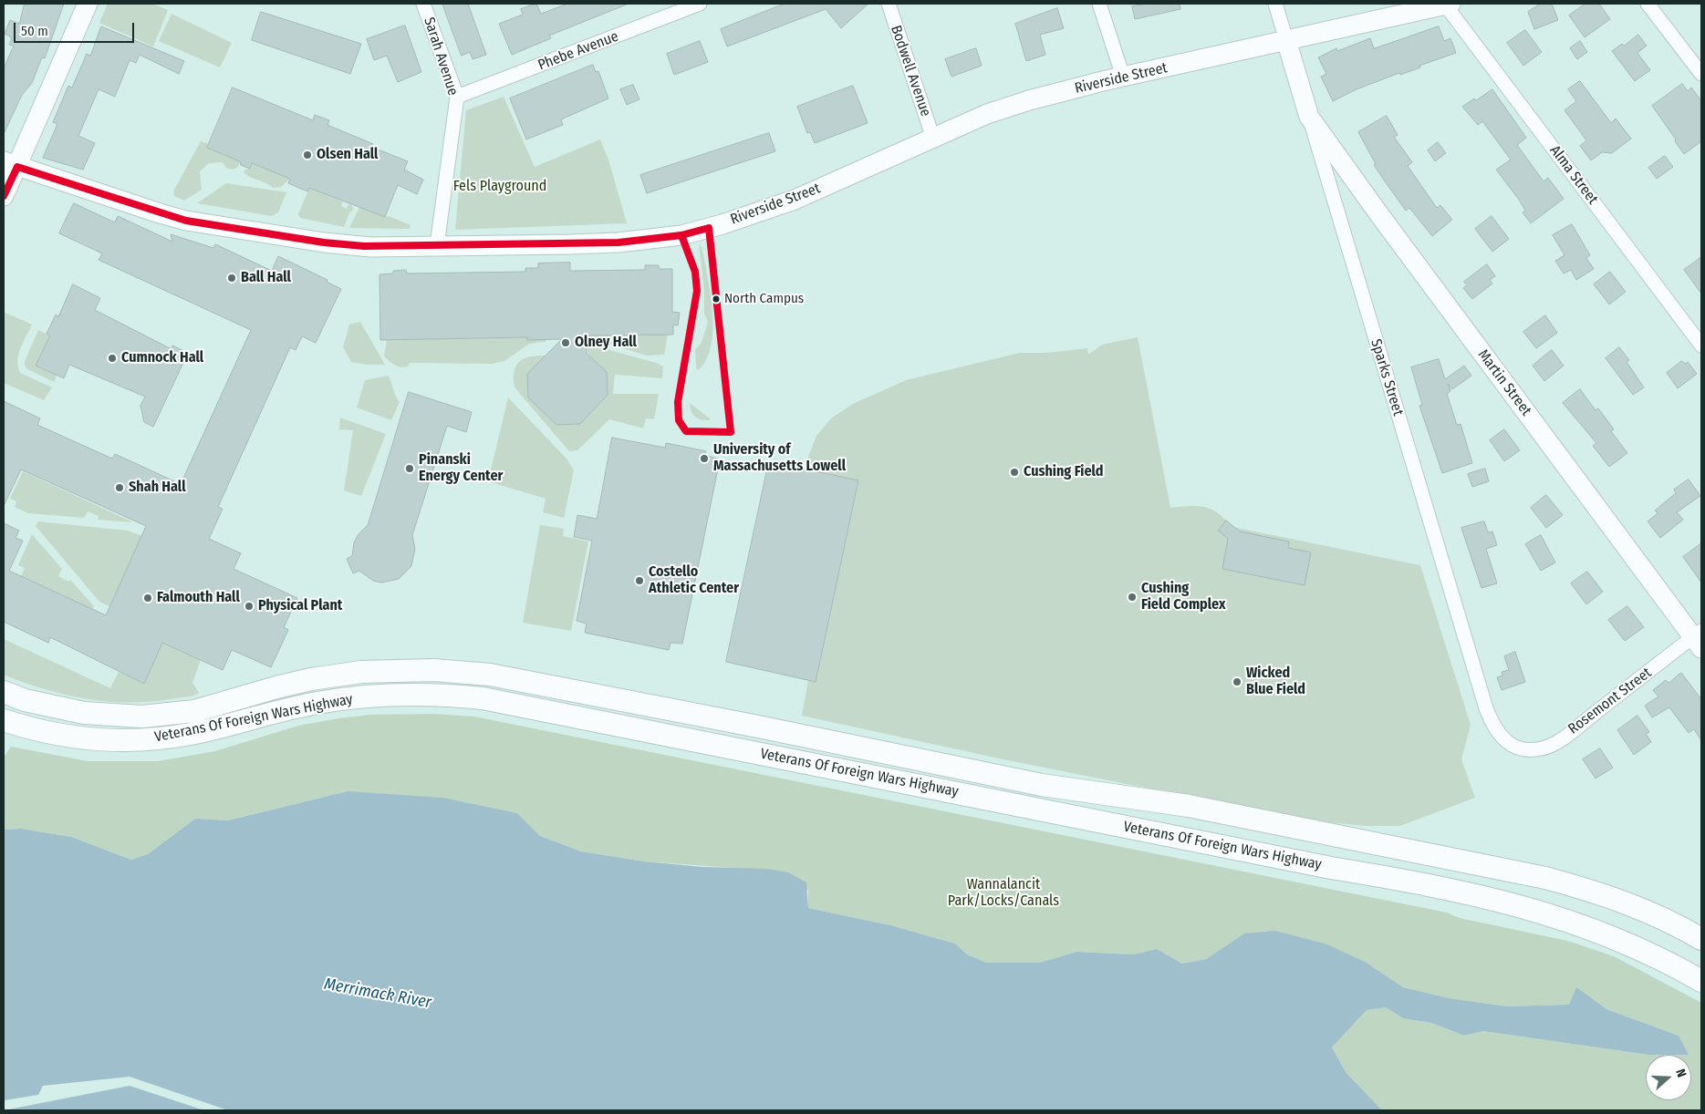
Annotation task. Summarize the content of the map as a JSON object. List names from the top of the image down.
{
  "streets": {
    "main road": [
      "Riverside Street",
      "Sparks Street",
      "Martin Street",
      "Veterans Of Foreign Wars Highway"
    ],
    "street": [
      "Phebe Avenue",
      "Sarah Avenue",
      "Bodwell Avenue",
      "Alma Street",
      "Rosemont Street"
    ]
  },
  "crossings": [
    ["Phebe Avenue", "Sarah Avenue"],
    ["Sarah Avenue", "Riverside Street"],
    ["Bodwell Avenue", "Riverside Street"],
    ["Riverside Street", "Alma Street"],
    ["Riverside Street", "Sparks Street"],
    ["Sparks Street", "Martin Street"],
    ["Sparks Street", "Rosemont Street"],
    ["Martin Street", "Rosemont Street"]
  ],
  "water": ["Merrimack River"],
  "parks": ["Fels Playground", "Wannalancit Park/Locks/Canals"],
  "places": [
    "Olsen Hall",
    "Ball Hall",
    "North Campus",
    "Olney Hall",
    "Cumnock Hall",
    "University of Massachusetts Lowell",
    "Pinanski Energy Center",
    "Cushing Field",
    "Shah Hall",
    "Costello Athletic Center",
    "Cushing Field Complex",
    "Falmouth Hall",
    "Physical Plant",
    "Wicked Blue Field"
  ],
  "scale_bar": "50 m",
  "north": "right"
}
